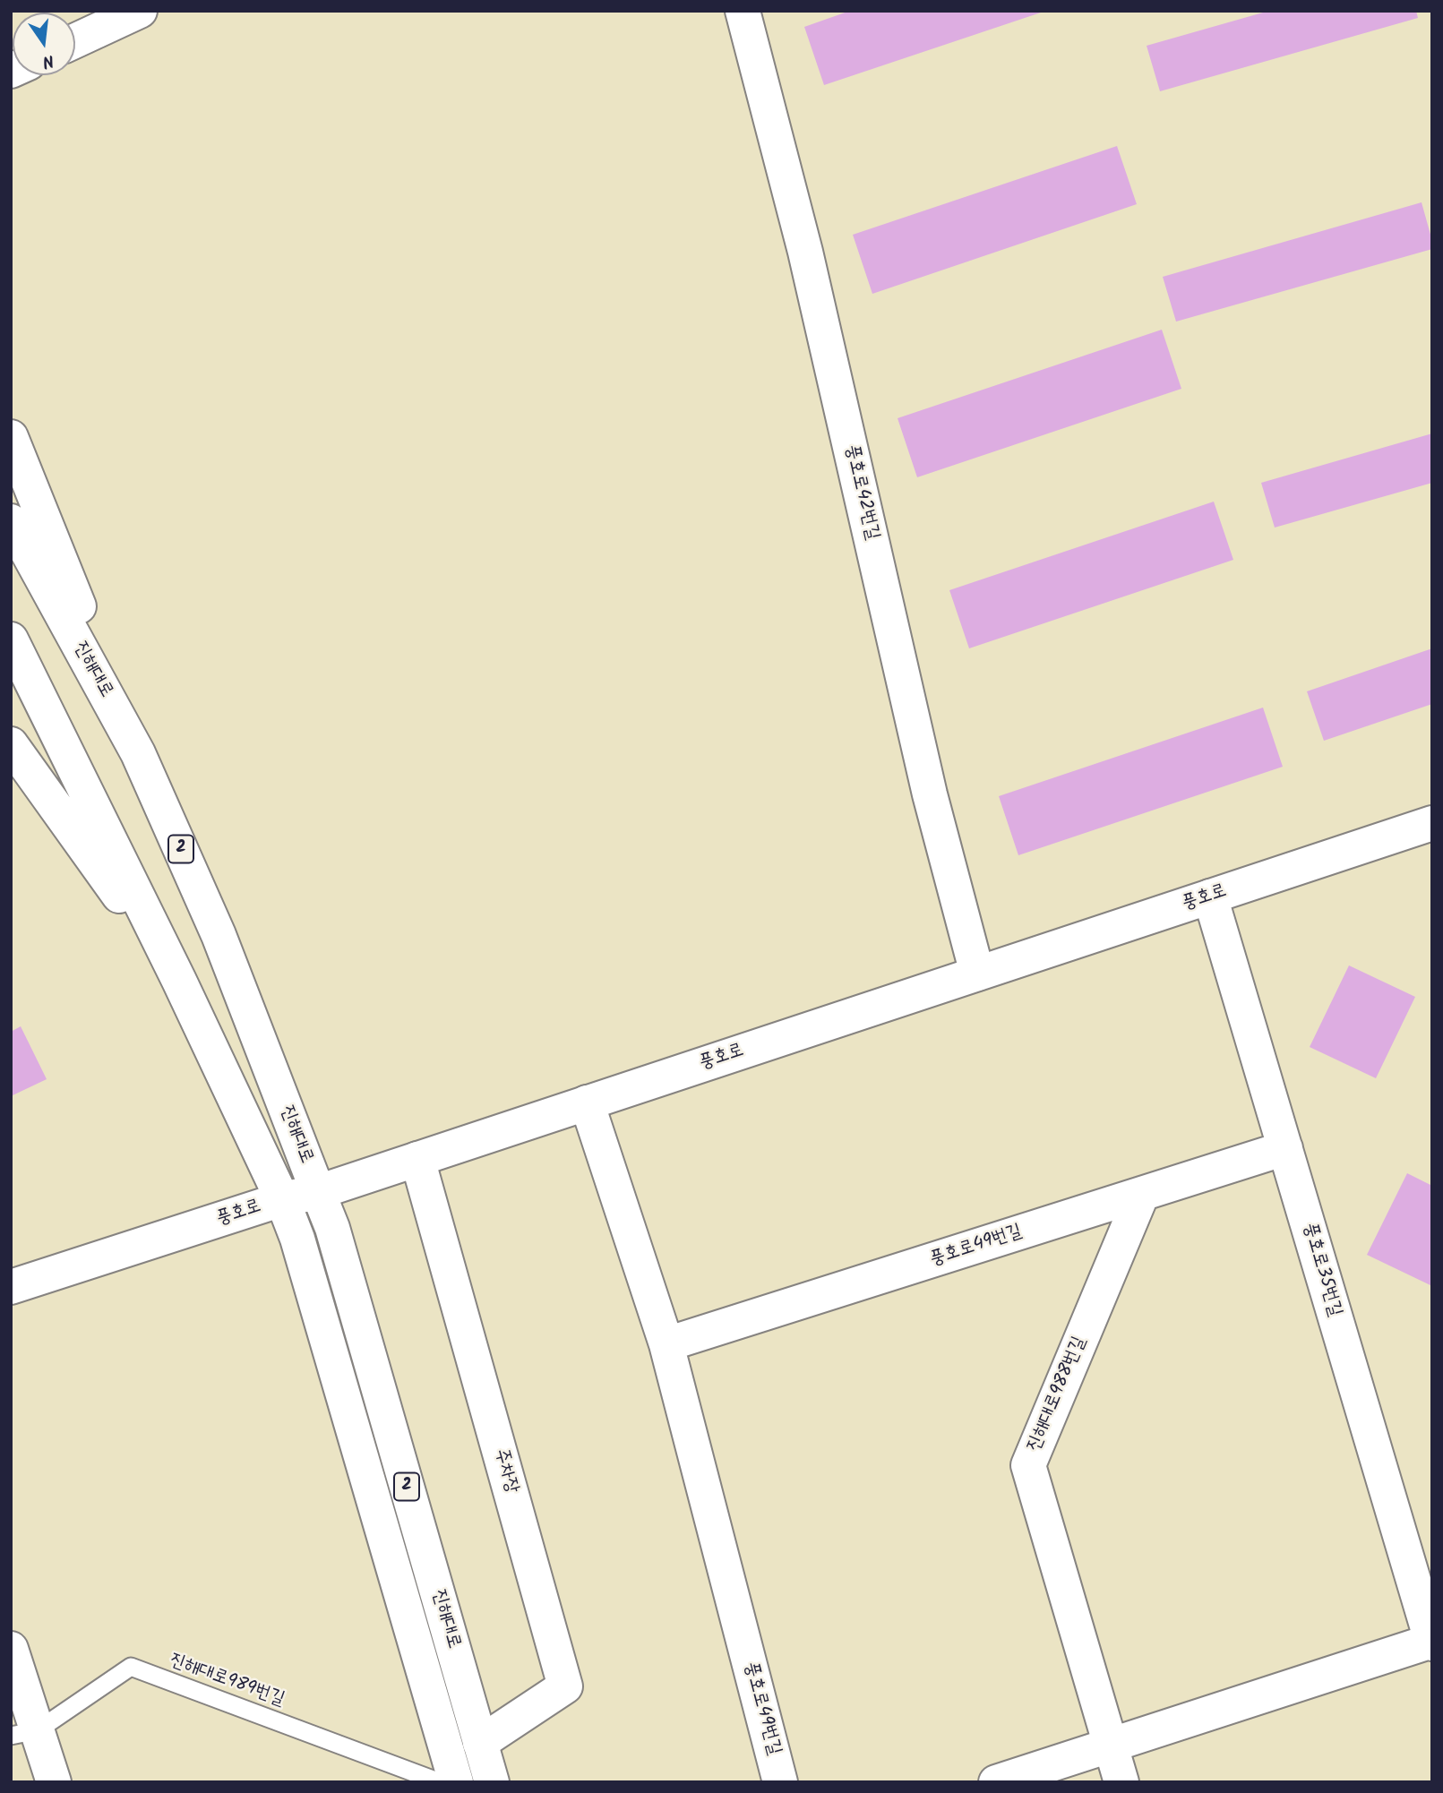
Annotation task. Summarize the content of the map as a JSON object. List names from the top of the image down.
{
  "streets": {
    "main road": [
      "풍호로42번길",
      "진해대로",
      "2",
      "풍호로",
      "풍호로49번길",
      "풍호로35번길",
      "진해대로988번길",
      "주차장"
    ],
    "lane": ["진해대로989번길"]
  },
  "crossings": [
    ["풍호로42번길", "풍호로"],
    ["진해대로", "풍호로"],
    ["진해대로", "주차장"],
    ["풍호로", "풍호로49번길"],
    ["풍호로", "풍호로35번길"],
    ["풍호로", "주차장"],
    ["풍호로49번길", "풍호로35번길"],
    ["풍호로49번길", "진해대로988번길"]
  ],
  "north": "bottom"
}
